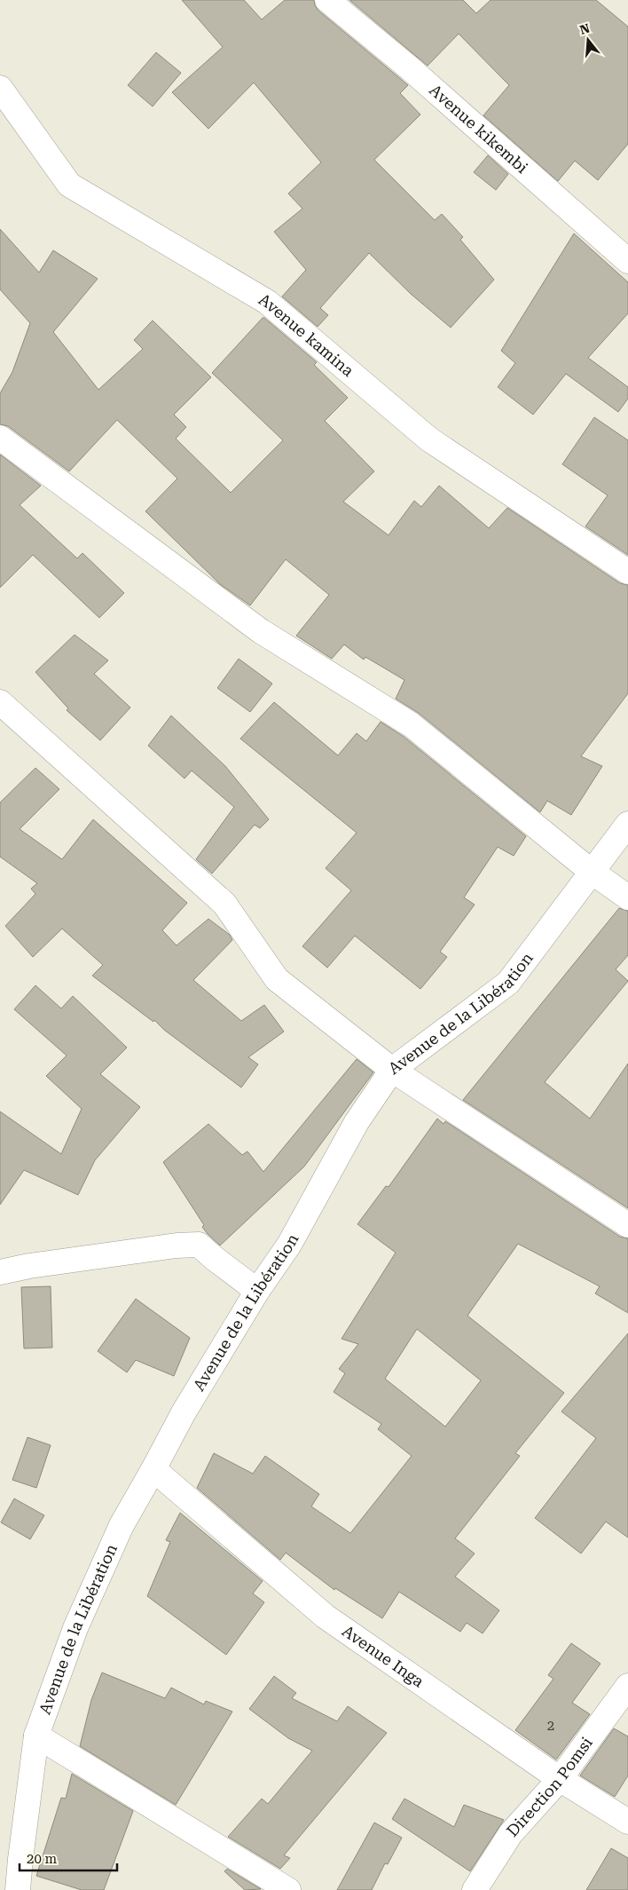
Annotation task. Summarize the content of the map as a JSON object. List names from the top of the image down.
{
  "streets": {
    "main road": [
      "Avenue kikembi",
      "Avenue kamina",
      "Avenue de la Libération",
      "Avenue Inga",
      "Direction Pomsi"
    ]
  },
  "crossings": [
    ["Avenue de la Libération", "Avenue Inga"],
    ["Avenue Inga", "Direction Pomsi"]
  ],
  "house_numbers": ["2"],
  "scale_bar": "20 m",
  "north": "top"
}
